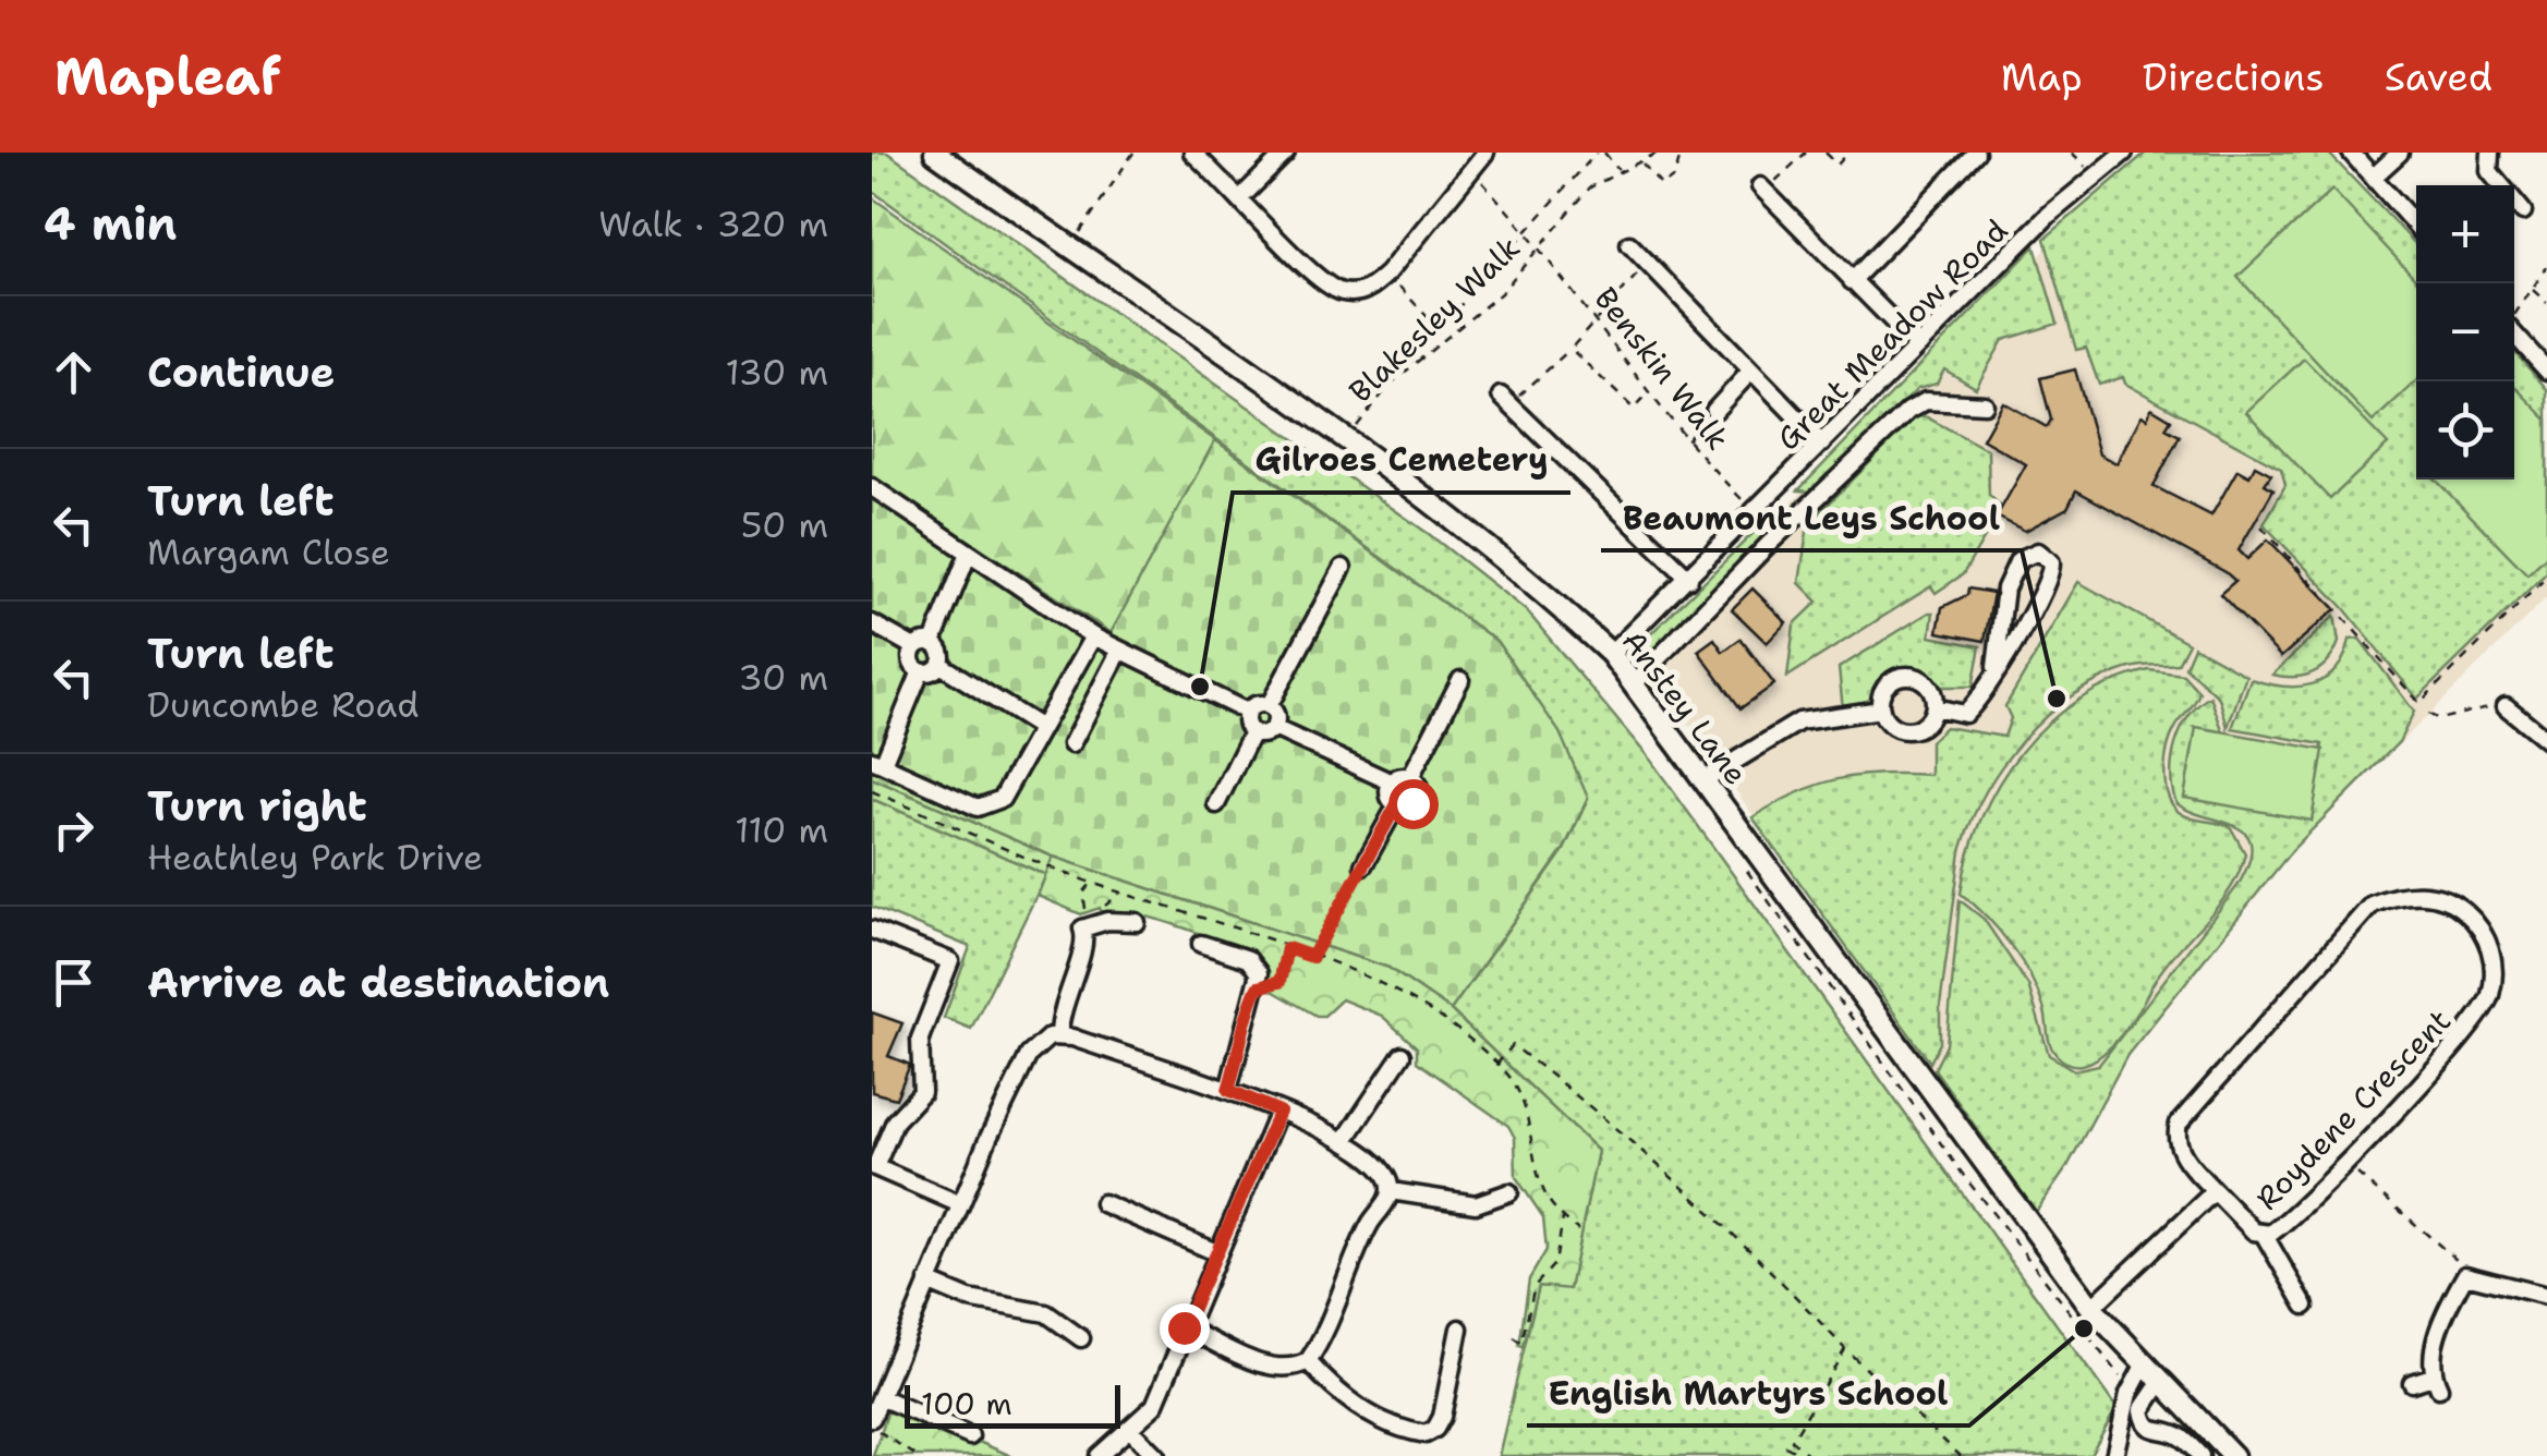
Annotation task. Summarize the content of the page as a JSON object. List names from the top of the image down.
{
  "streets": {
    "main road": ["Anstey Lane"],
    "street": ["Great Meadow Road", "Roydene Crescent"],
    "path": ["Blakesley Walk", "Benskin Walk"]
  },
  "crossings": [
    ["Blakesley Walk", "Benskin Walk"],
    ["Blakesley Walk", "Anstey Lane"],
    ["Great Meadow Road", "Benskin Walk"],
    ["Great Meadow Road", "Anstey Lane"],
    ["Anstey Lane", "Roydene Crescent"]
  ],
  "places": ["Gilroes Cemetery", "Beaumont Leys School", "English Martyrs School"],
  "scale_bar": "100 m",
  "page": {
    "header": "Mapleaf",
    "nav": ["Map", "Directions", "Saved"],
    "heading": ["4 min", "Walk · 320 m"],
    "map_buttons": ["+", "−"],
    "list": [
      ["Continue", "130 m"],
      ["Turn left", "Margam Close", "50 m"],
      ["Turn left", "Duncombe Road", "30 m"],
      ["Turn right", "Heathley Park Drive", "110 m"],
      "Arrive at destination"
    ],
    "scale": "100 m"
  }
}
